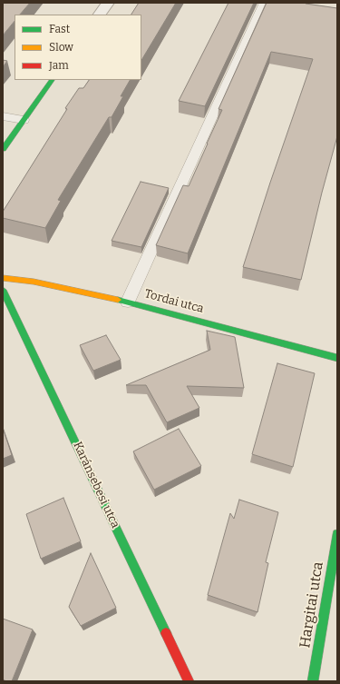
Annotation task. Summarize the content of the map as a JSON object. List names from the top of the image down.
{
  "streets": {
    "street": ["Tordai utca", "Karánsebesi utca", "Hargitai utca"]
  },
  "legend": ["Fast", "Slow", "Jam"]
}
